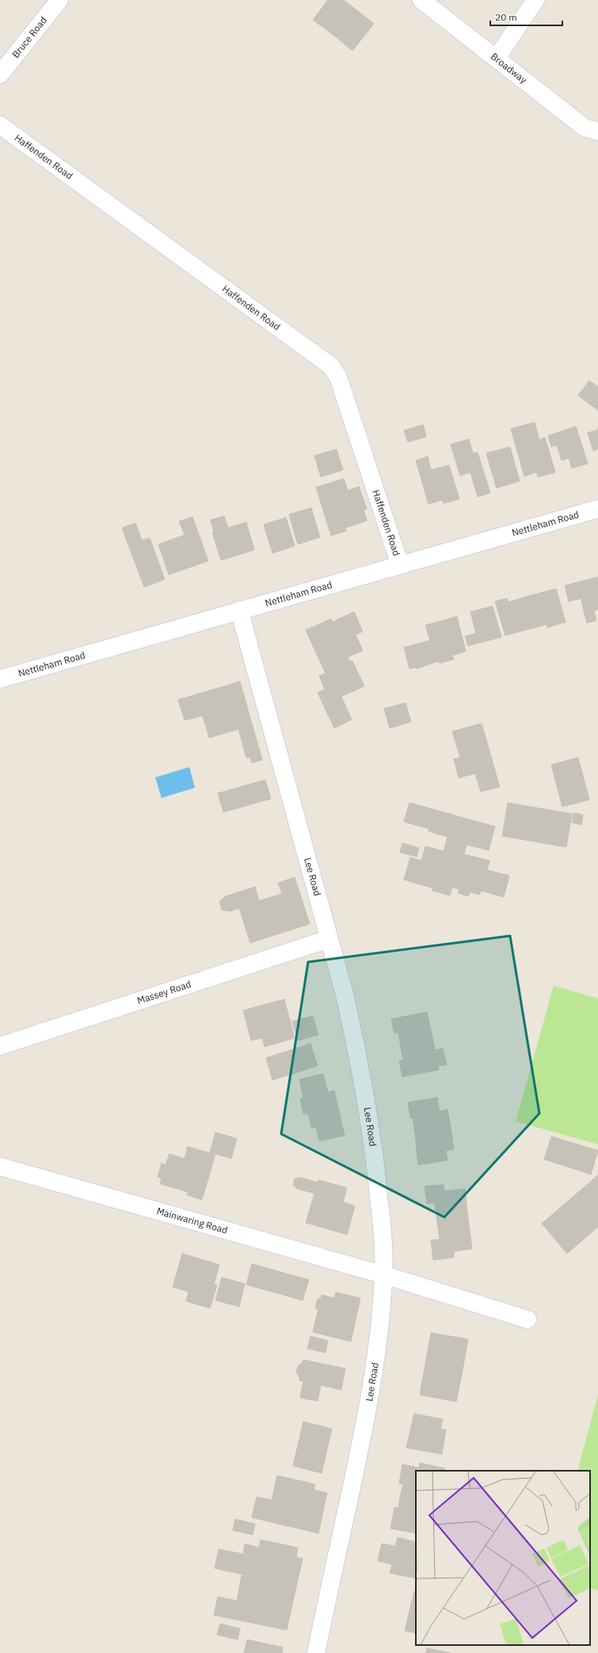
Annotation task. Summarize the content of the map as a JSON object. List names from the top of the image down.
{
  "streets": {
    "street": [
      "Bruce Road",
      "Broadway",
      "Haffenden Road",
      "Nettleham Road",
      "Lee Road",
      "Massey Road",
      "Mainwaring Road"
    ]
  },
  "crossings": [
    ["Haffenden Road", "Nettleham Road"],
    ["Nettleham Road", "Lee Road"],
    ["Lee Road", "Massey Road"],
    ["Lee Road", "Mainwaring Road"]
  ],
  "scale_bar": "20 m"
}
